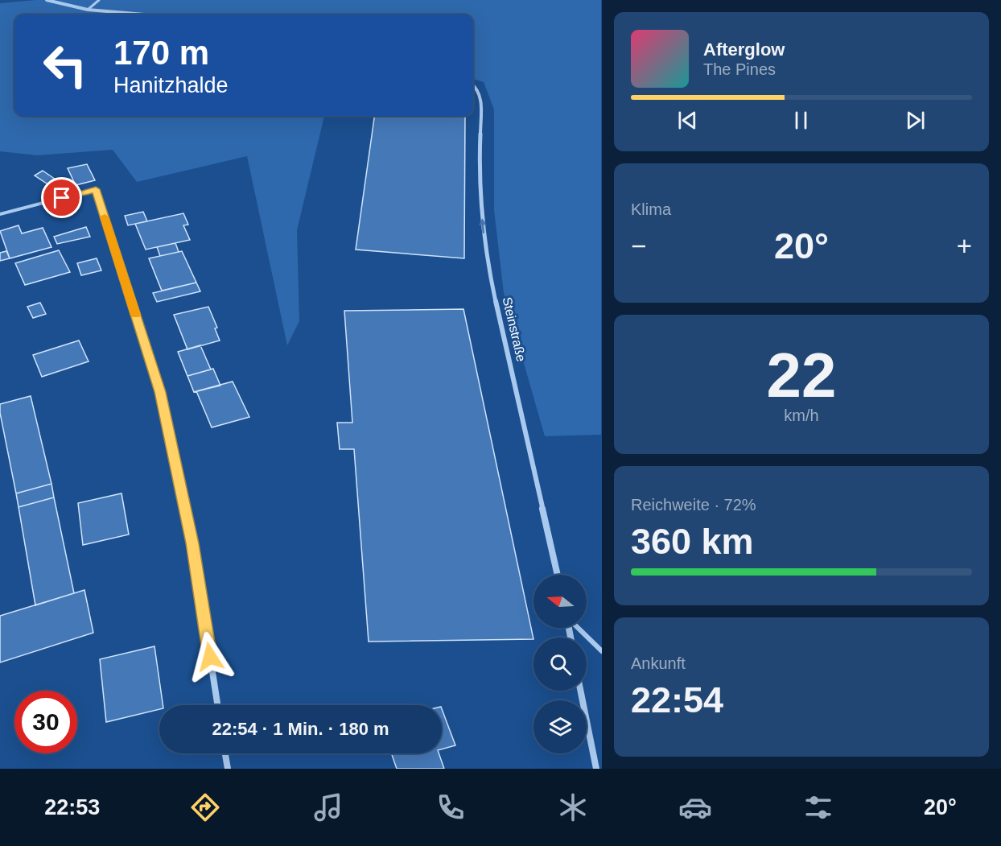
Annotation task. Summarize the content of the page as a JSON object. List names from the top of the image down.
{
  "streets": {
    "street": ["Steinstraße"]
  },
  "one_way": ["Steinstraße"],
  "north": "left",
  "page": {
    "turn": ["170 m", "Hanitzhalde"],
    "song": ["Afterglow", "The Pines"],
    "tile": [
      "Klima",
      ["22", "km/h"],
      ["Reichweite · 72%", "360 km"],
      ["Ankunft", "22:54"]
    ],
    "heat": ["−", "20°", "+"],
    "limit": "30",
    "trip": "22:54 · 1 Min. · 180 m",
    "tabs": ["22:53", "20°"]
  }
}
